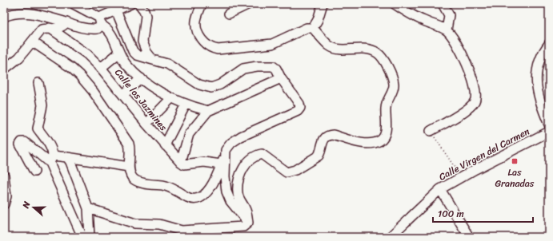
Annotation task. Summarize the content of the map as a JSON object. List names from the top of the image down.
{
  "streets": {
    "street": ["Calle los Jazmines", "Calle Virgen del Carmen"]
  },
  "places": {
    "transit": ["Las Granadas"]
  },
  "scale_bar": "100 m",
  "north": "left"
}
